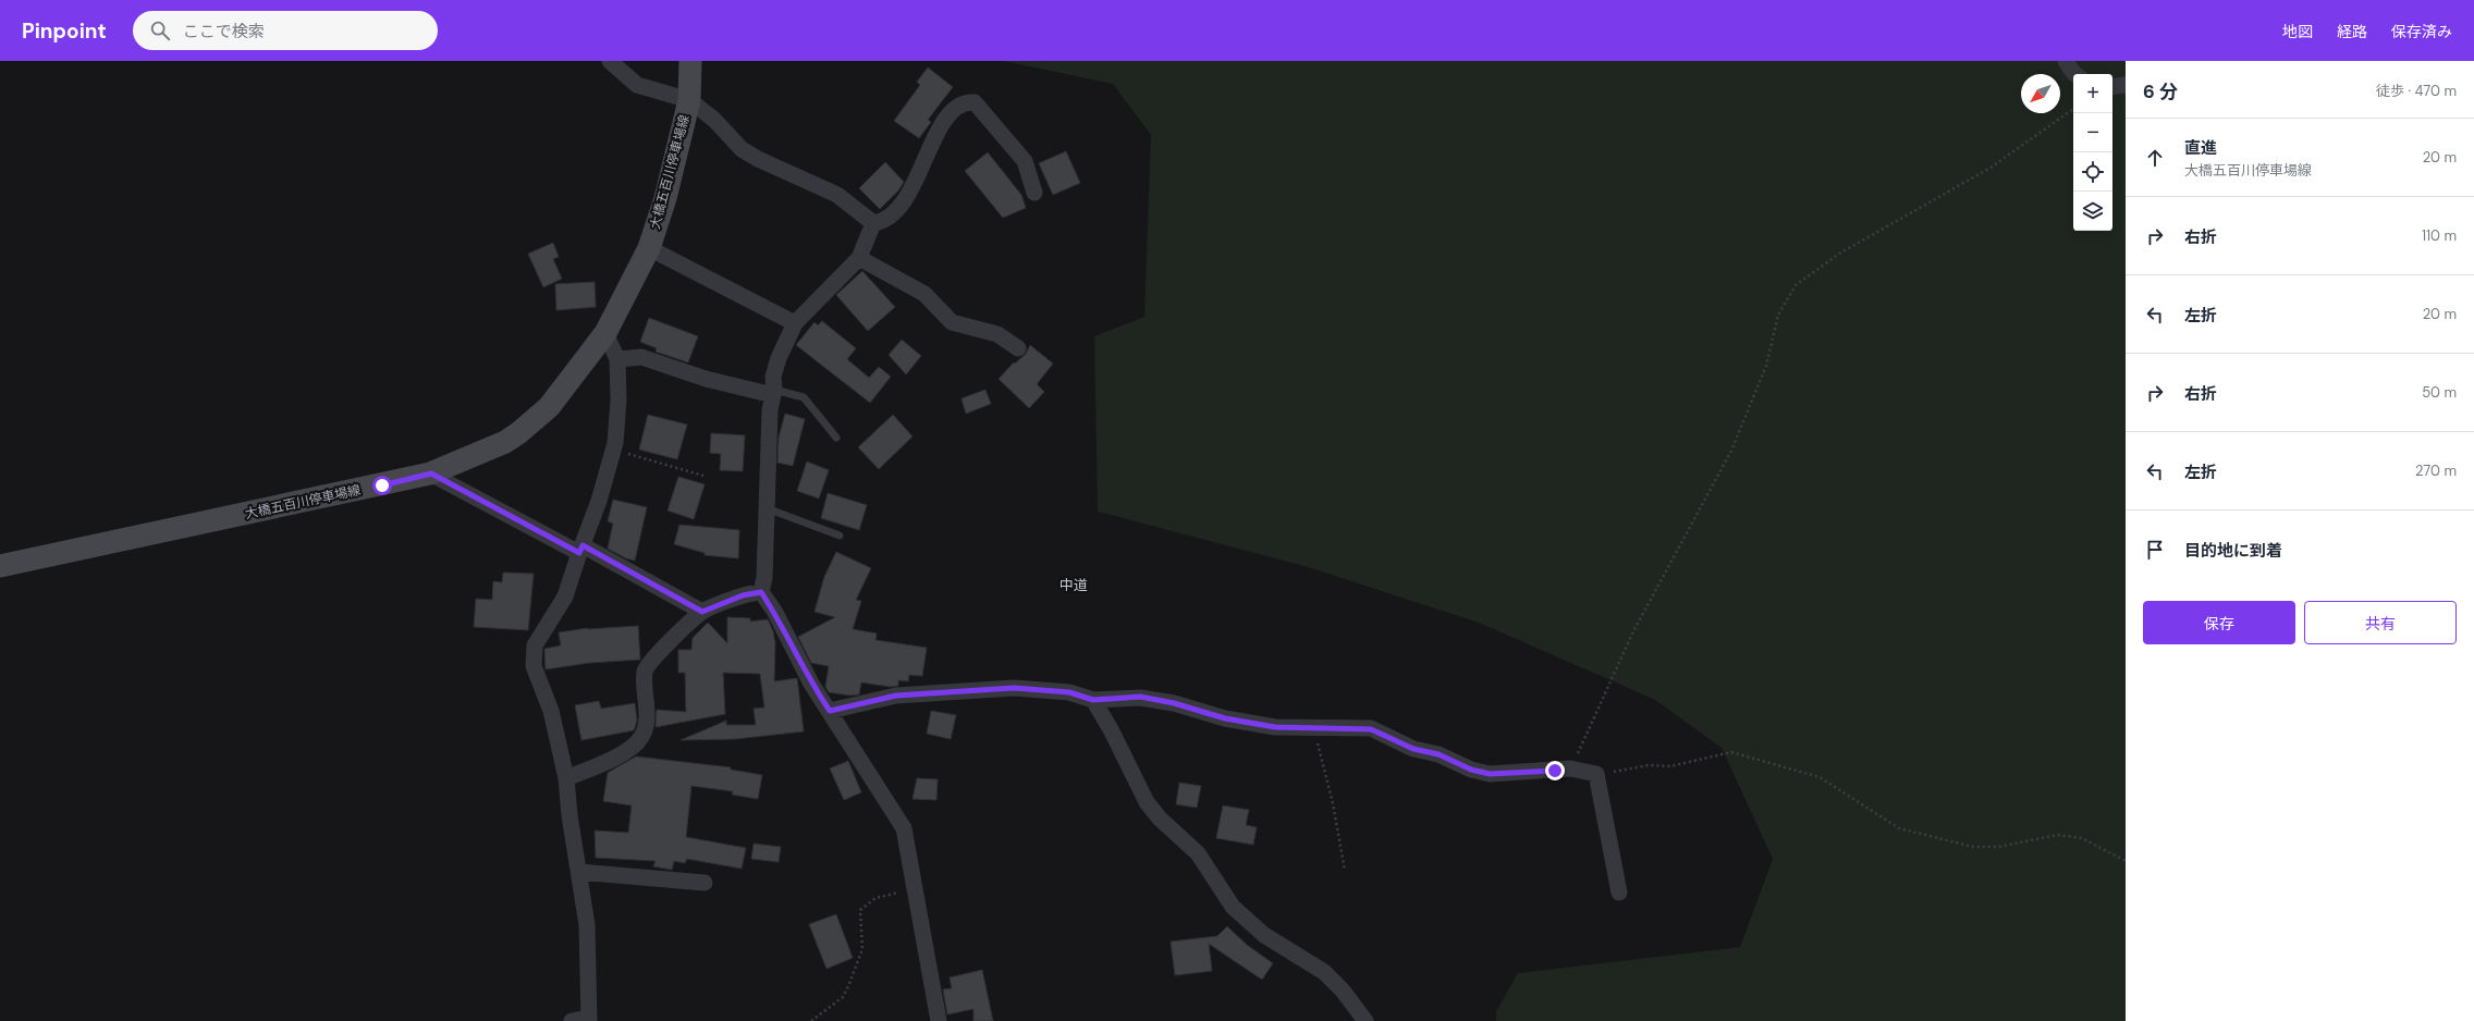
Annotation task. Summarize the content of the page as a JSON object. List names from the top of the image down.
{
  "streets": {
    "main road": ["大橋五百川停車場線"]
  },
  "districts": ["中道"],
  "north": "bottom left",
  "page": {
    "header": "Pinpoint",
    "search": "ここで検索",
    "nav": ["地図", "経路", "保存済み"],
    "heading": ["6 分", "徒歩 · 470 m"],
    "map_buttons": ["+", "−"],
    "list": [
      ["直進", "大橋五百川停車場線", "20 m"],
      ["右折", "110 m"],
      ["左折", "20 m"],
      ["右折", "50 m"],
      ["左折", "270 m"],
      "目的地に到着"
    ],
    "buttons": ["保存", "共有"]
  }
}
